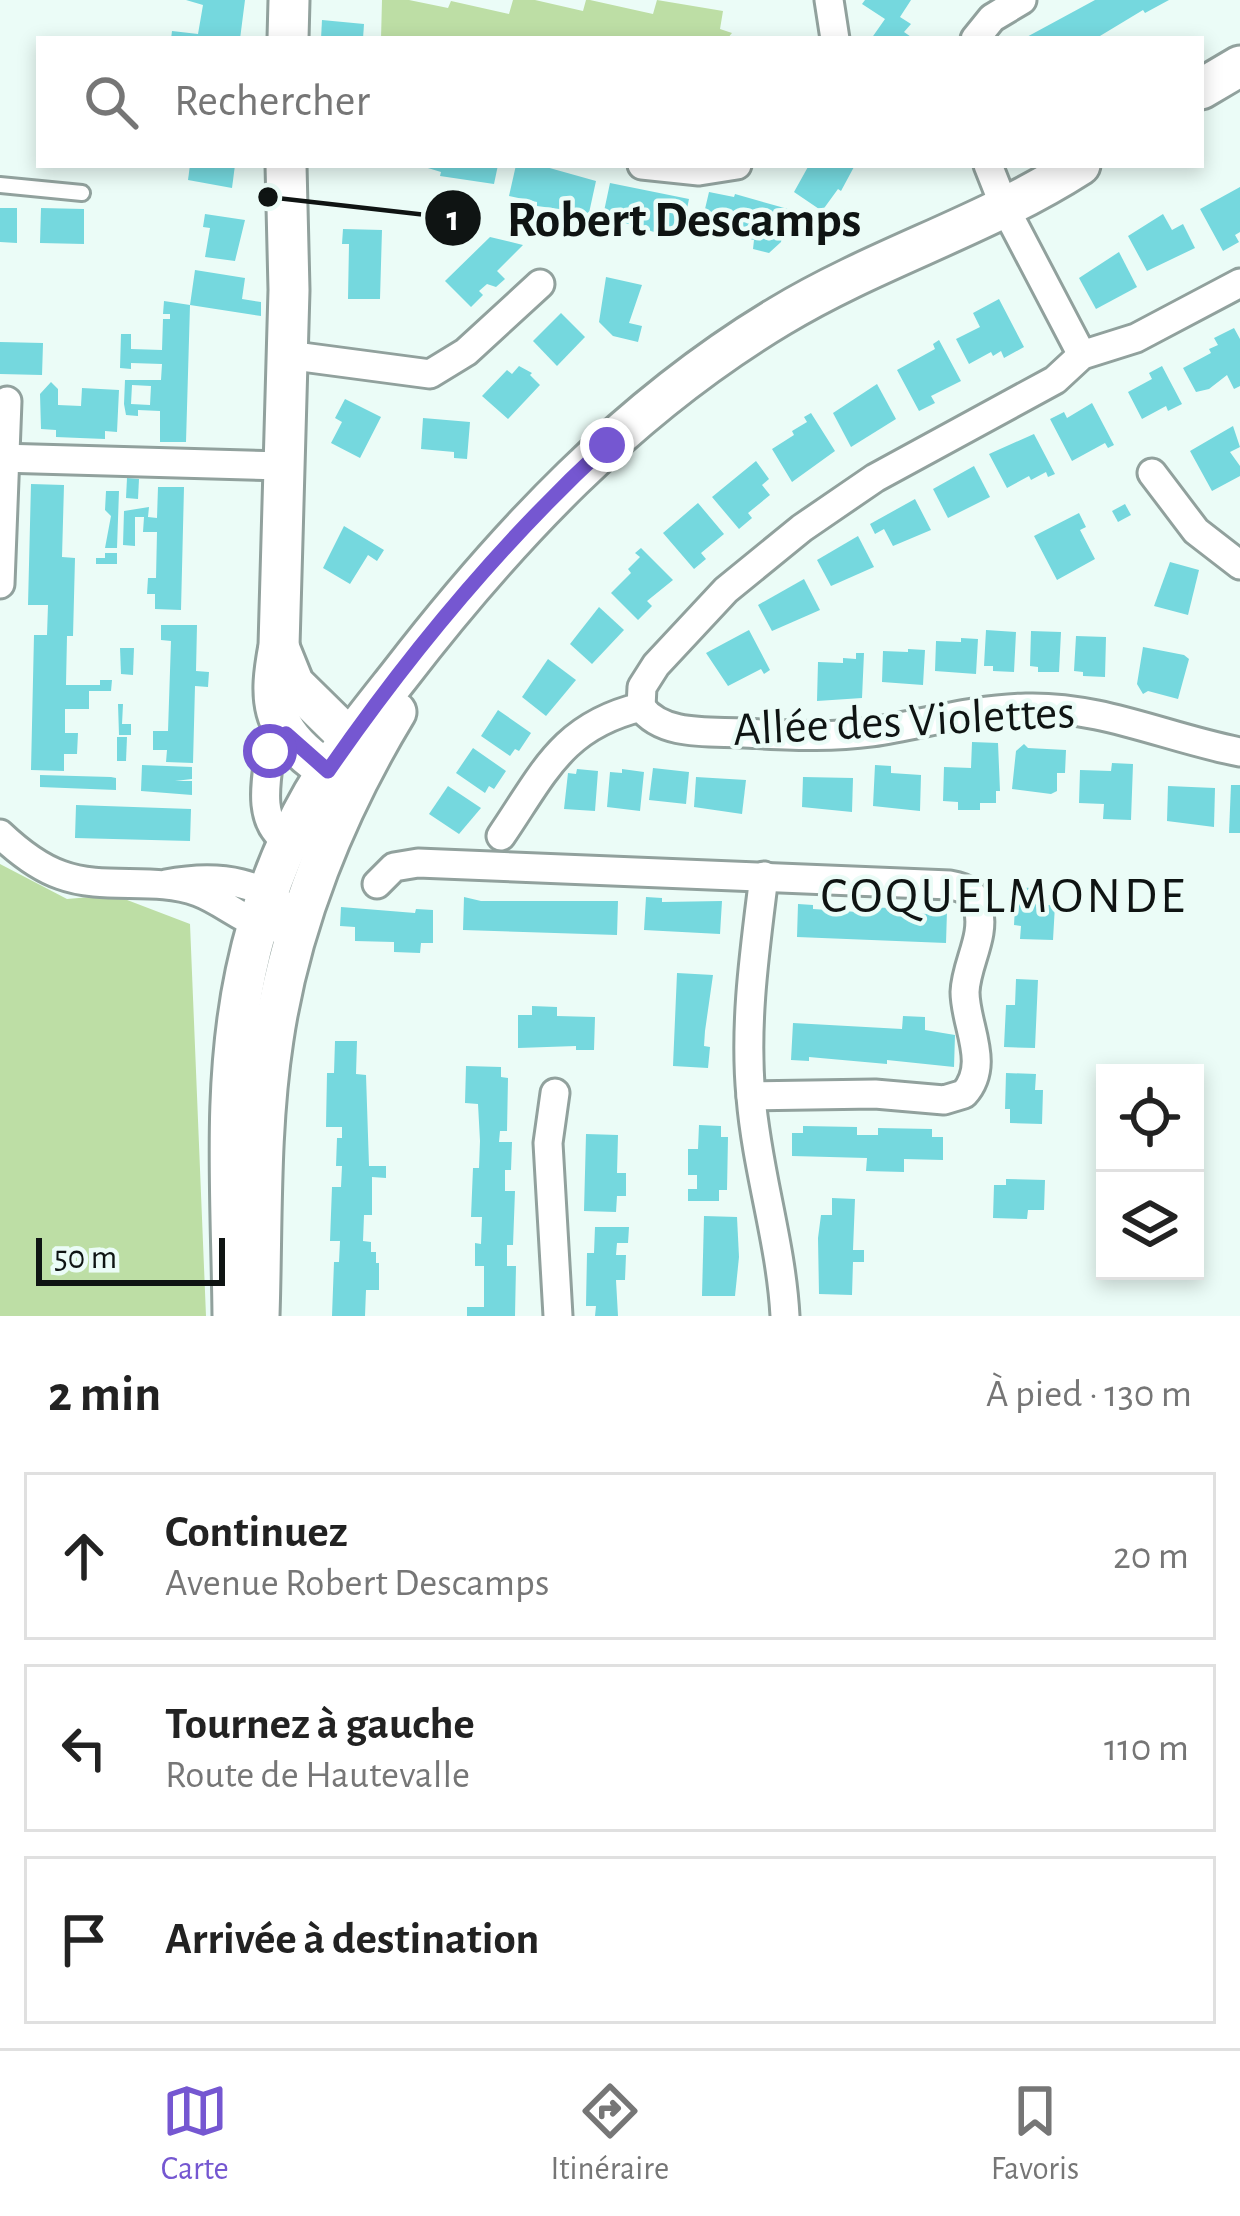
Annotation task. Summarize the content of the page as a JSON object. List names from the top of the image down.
{
  "streets": {
    "street": ["Allée des Violettes"]
  },
  "districts": ["COQUELMONDE"],
  "places": ["Robert Descamps"],
  "scale_bar": "50 m",
  "page": {
    "search": "Rechercher",
    "scale": "50 m",
    "heading": ["2 min", "À pied · 130 m"],
    "list": [
      ["Continuez", "Avenue Robert Descamps", "20 m"],
      ["Tournez à gauche", "Route de Hautevalle", "110 m"],
      "Arrivée à destination"
    ],
    "nav": ["Carte", "Itinéraire", "Favoris"]
  }
}
